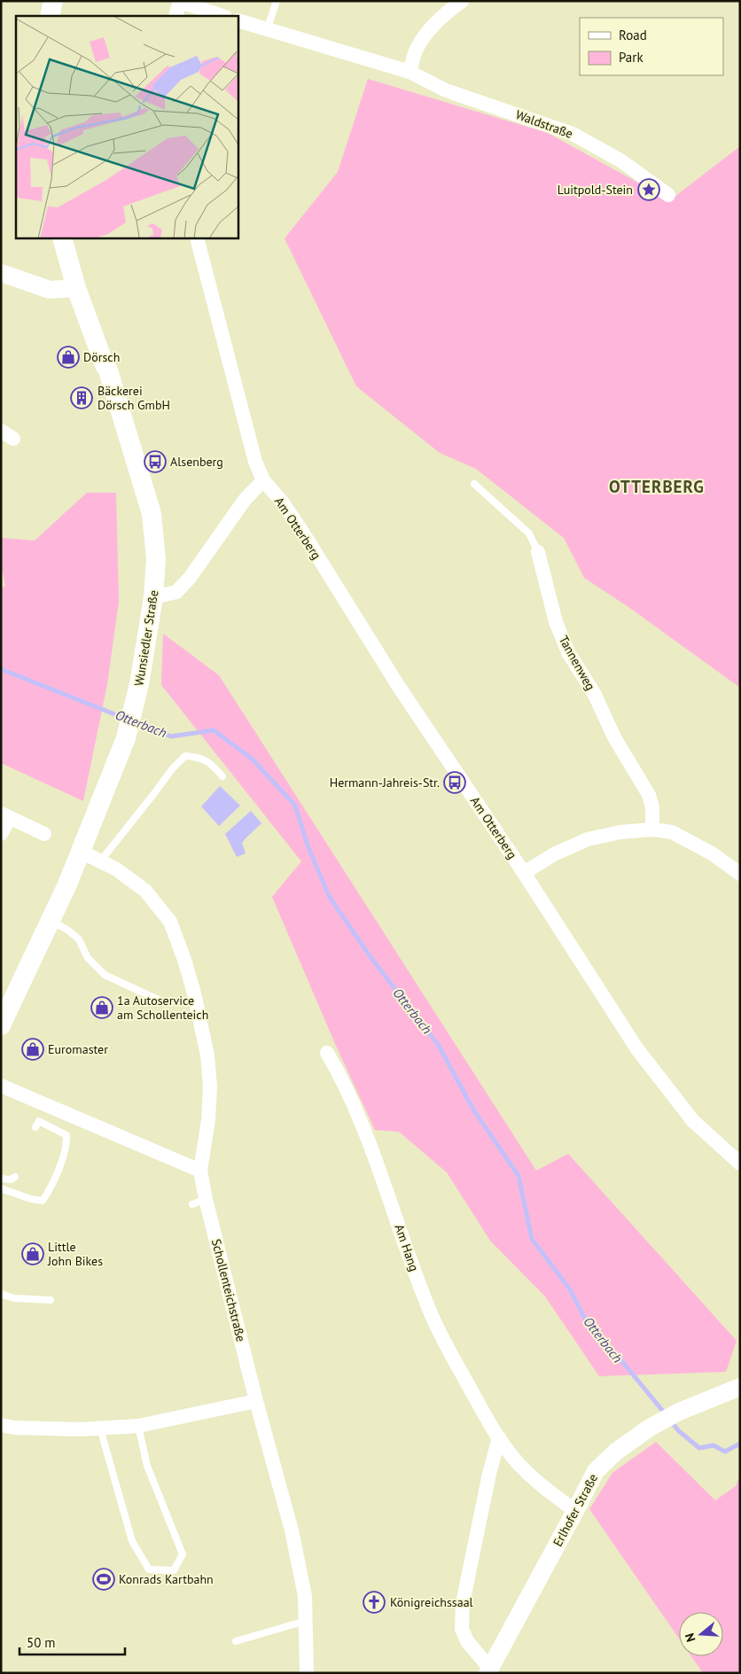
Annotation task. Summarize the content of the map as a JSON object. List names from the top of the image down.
{
  "streets": {
    "main road": ["Wunsiedler Straße"],
    "street": [
      "Waldstraße",
      "Am Otterberg",
      "Tannenweg",
      "Am Hang",
      "Schollenteichstraße",
      "Erlhofer Straße"
    ]
  },
  "crossings": [
    ["Wunsiedler Straße", "Schollenteichstraße"],
    ["Am Hang", "Erlhofer Straße"]
  ],
  "districts": ["OTTERBERG"],
  "water": ["Otterbach"],
  "places": {
    "place": ["Luitpold-Stein"],
    "shop": [
      "Dörsch",
      "1a Autoservice am Schollenteich",
      "Euromaster",
      "Little John Bikes"
    ],
    "building": ["Bäckerei Dörsch GmbH"],
    "bus stop": ["Alsenberg", "Hermann-Jahreis-Str."],
    "sports": ["Konrads Kartbahn"],
    "church": ["Königreichssaal"]
  },
  "legend": ["Road", "Park"],
  "scale_bar": "50 m",
  "north": "left"
}
